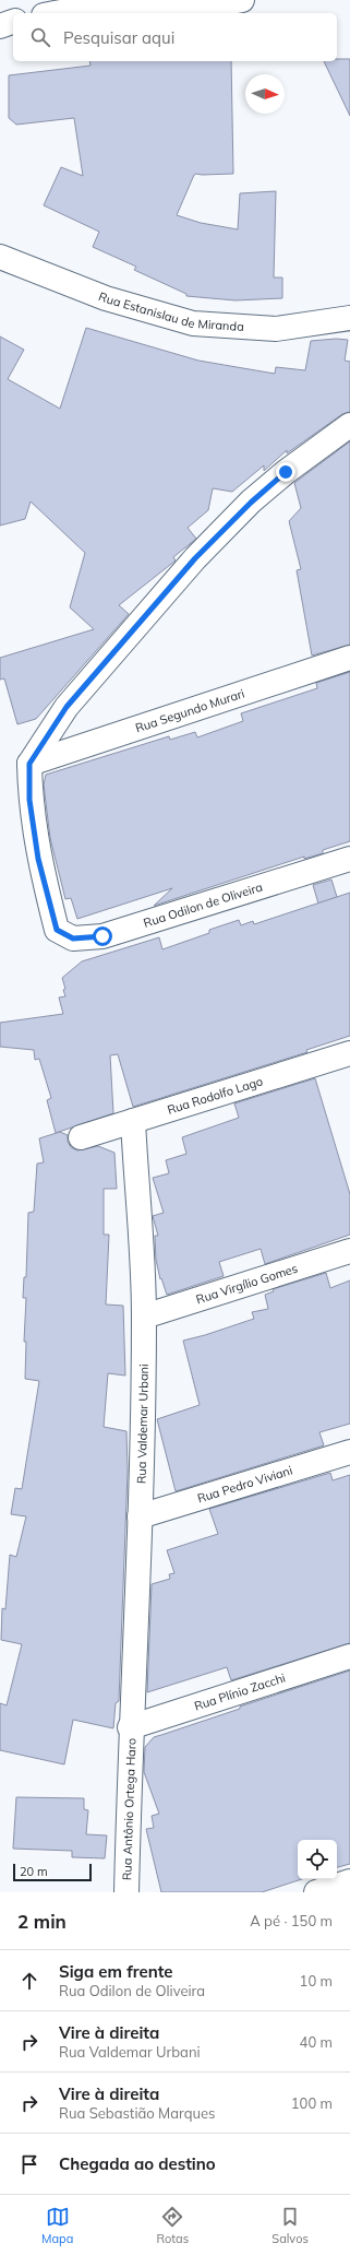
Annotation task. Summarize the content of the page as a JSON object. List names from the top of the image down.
{
  "streets": {
    "street": [
      "Rua Estanislau de Miranda",
      "Rua Segundo Murari",
      "Rua Odilon de Oliveira",
      "Rua Rodolfo Lago",
      "Rua Virgílio Gomes",
      "Rua Valdemar Urbani",
      "Rua Pedro Viviani",
      "Rua Plínio Zacchi",
      "Rua Antônio Ortega Haro"
    ]
  },
  "crossings": [
    ["Rua Segundo Murari", "Rua Odilon de Oliveira"],
    ["Rua Rodolfo Lago", "Rua Valdemar Urbani"],
    ["Rua Virgílio Gomes", "Rua Valdemar Urbani"],
    ["Rua Valdemar Urbani", "Rua Pedro Viviani"],
    ["Rua Valdemar Urbani", "Rua Plínio Zacchi"],
    ["Rua Valdemar Urbani", "Rua Antônio Ortega Haro"],
    ["Rua Plínio Zacchi", "Rua Antônio Ortega Haro"]
  ],
  "scale_bar": "20 m",
  "north": "right",
  "page": {
    "search": "Pesquisar aqui",
    "scale": "20 m",
    "heading": ["2 min", "A pé · 150 m"],
    "list": [
      ["Siga em frente", "Rua Odilon de Oliveira", "10 m"],
      ["Vire à direita", "Rua Valdemar Urbani", "40 m"],
      ["Vire à direita", "Rua Sebastião Marques", "100 m"],
      "Chegada ao destino"
    ],
    "nav": ["Mapa", "Rotas", "Salvos"]
  }
}
